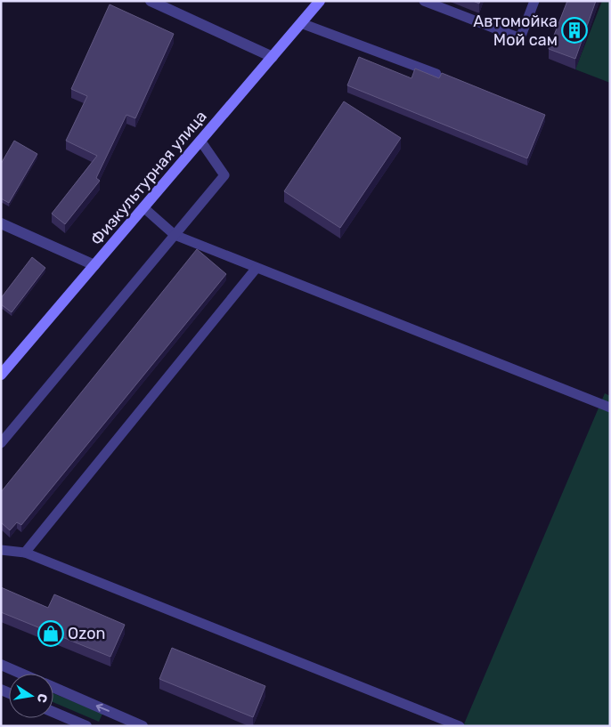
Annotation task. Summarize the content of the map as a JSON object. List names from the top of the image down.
{
  "streets": {
    "main road": ["Физкультурная улица"]
  },
  "places": {
    "building": ["Автомойка Мой сам"],
    "shop": ["Ozon"]
  },
  "north": "right"
}
